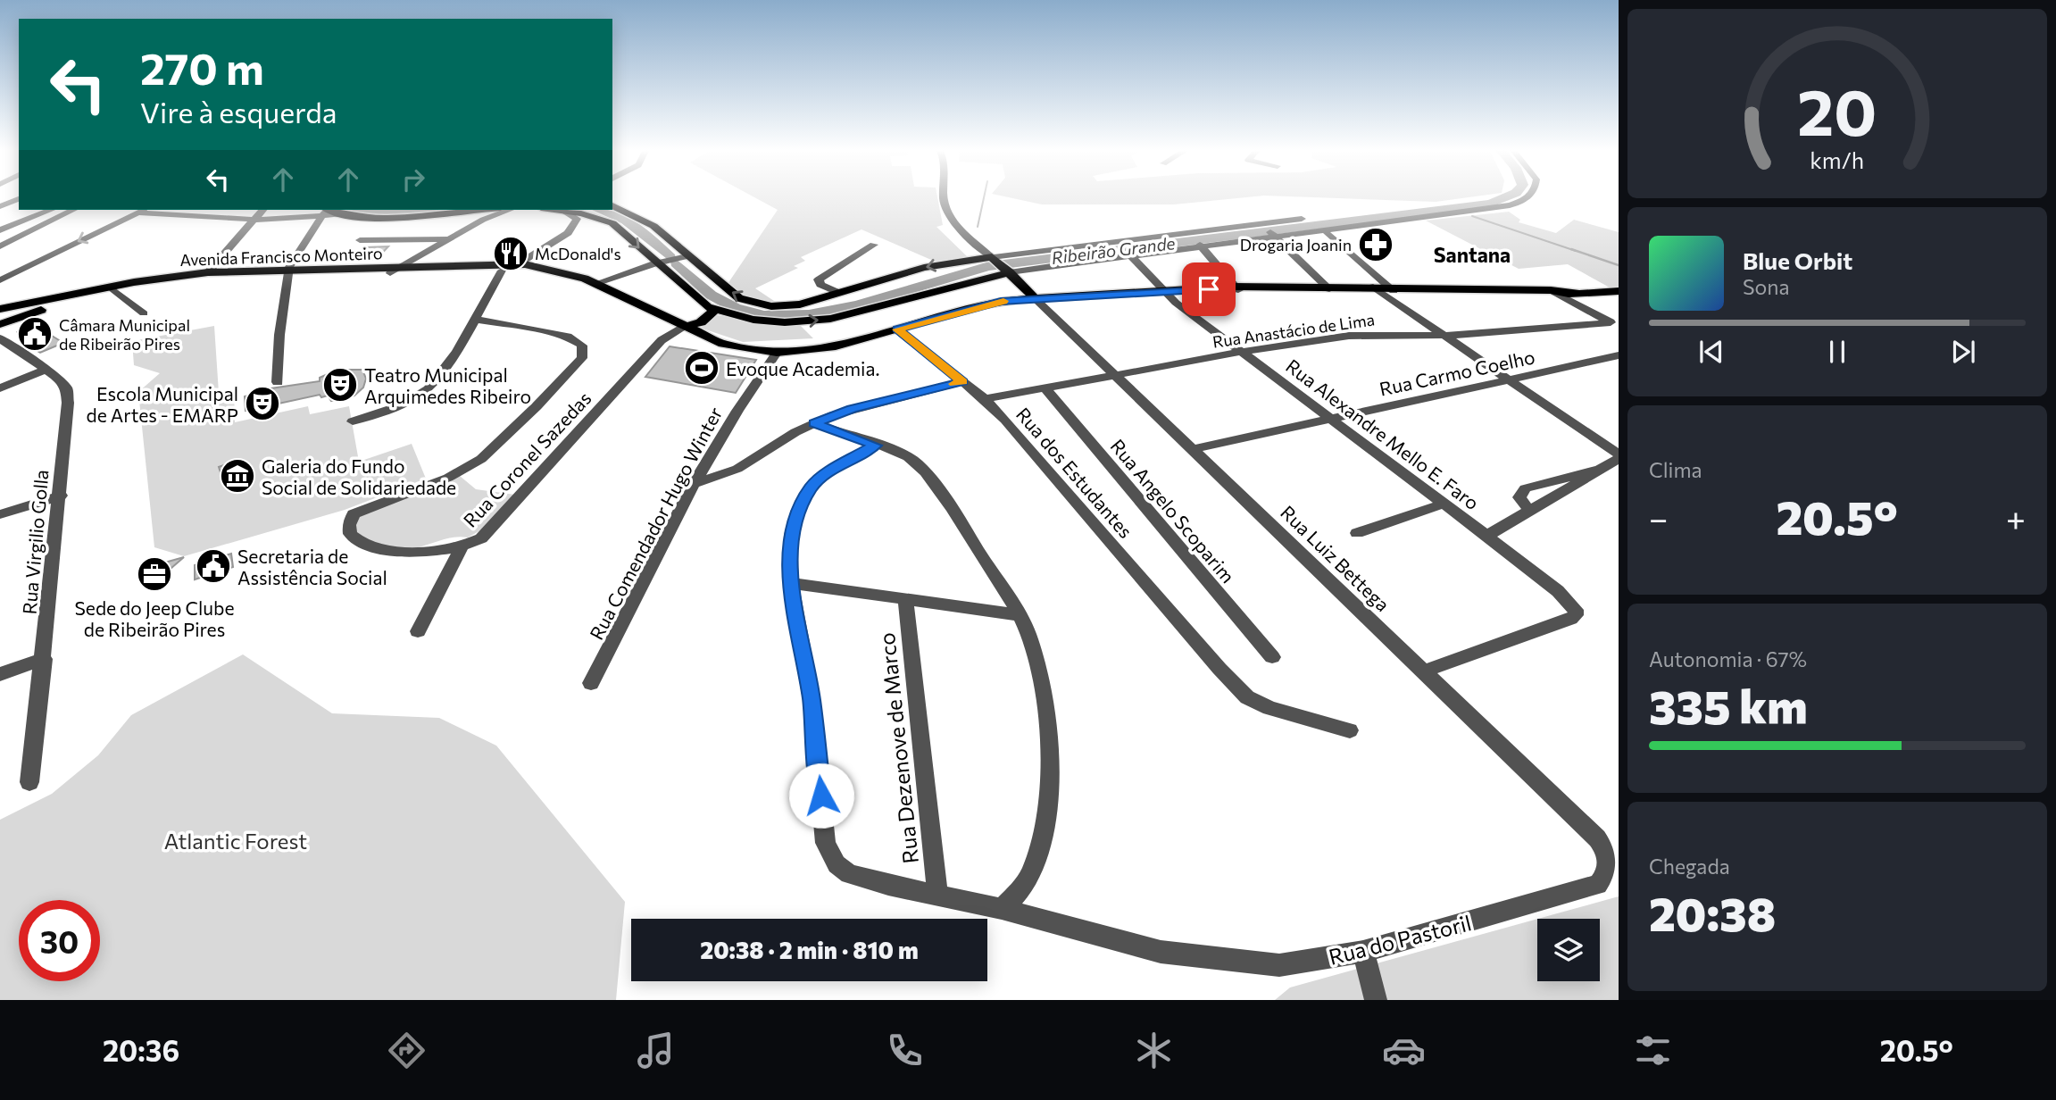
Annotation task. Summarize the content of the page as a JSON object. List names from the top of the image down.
{
  "streets": {
    "main road": ["Avenida Francisco Monteiro"],
    "street": [
      "Rua Anastácio de Lima",
      "Rua Carmo Coelho",
      "Rua Alexandre Mello E. Faro",
      "Rua Coronel Sazedas",
      "Rua dos Estudantes",
      "Rua Angelo Scoparim",
      "Rua Comendador Hugo Winter",
      "Rua Virgilio Golla",
      "Rua Luiz Bettega",
      "Rua Dezenove de Marco",
      "Rua do Pastoril"
    ]
  },
  "crossings": [
    ["Avenida Francisco Monteiro", "Rua Alexandre Mello E. Faro"],
    ["Avenida Francisco Monteiro", "Rua Coronel Sazedas"],
    ["Avenida Francisco Monteiro", "Rua dos Estudantes"],
    ["Avenida Francisco Monteiro", "Rua Comendador Hugo Winter"],
    ["Avenida Francisco Monteiro", "Rua Luiz Bettega"],
    ["Rua Anastácio de Lima", "Rua Alexandre Mello E. Faro"],
    ["Rua Anastácio de Lima", "Rua dos Estudantes"],
    ["Rua Anastácio de Lima", "Rua Angelo Scoparim"],
    ["Rua Anastácio de Lima", "Rua Luiz Bettega"],
    ["Rua Carmo Coelho", "Rua Alexandre Mello E. Faro"],
    ["Rua Carmo Coelho", "Rua Luiz Bettega"],
    ["Rua Alexandre Mello E. Faro", "Rua Luiz Bettega"],
    ["Rua Luiz Bettega", "Rua do Pastoril"],
    ["Rua Dezenove de Marco", "Rua do Pastoril"]
  ],
  "districts": ["Santana"],
  "water": ["Ribeirão Grande"],
  "parks": ["Atlantic Forest"],
  "places": {
    "pharmacy": ["Drogaria Joanin"],
    "restaurant": ["McDonald's"],
    "public building": ["Câmara Municipal de Ribeirão Pires", "Secretaria de Assistência Social"],
    "sports": ["Evoque Academia."],
    "theatre": ["Teatro Municipal Arquimedes Ribeiro", "Escola Municipal de Artes - EMARP"],
    "museum": ["Galeria do Fundo Social de Solidariedade"],
    "office": ["Sede do Jeep Clube de Ribeirão Pires"]
  },
  "page": {
    "turn": ["270 m", "Vire à esquerda"],
    "song": ["Blue Orbit", "Sona"],
    "tile": [
      "Clima",
      ["Autonomia · 67%", "335 km"],
      ["Chegada", "20:38"]
    ],
    "heat": ["−", "20.5°", "+"],
    "limit": "30",
    "trip": "20:38 · 2 min · 810 m",
    "tabs": ["20:36", "20.5°"],
    "gauge": ["20", "km/h"]
  }
}
